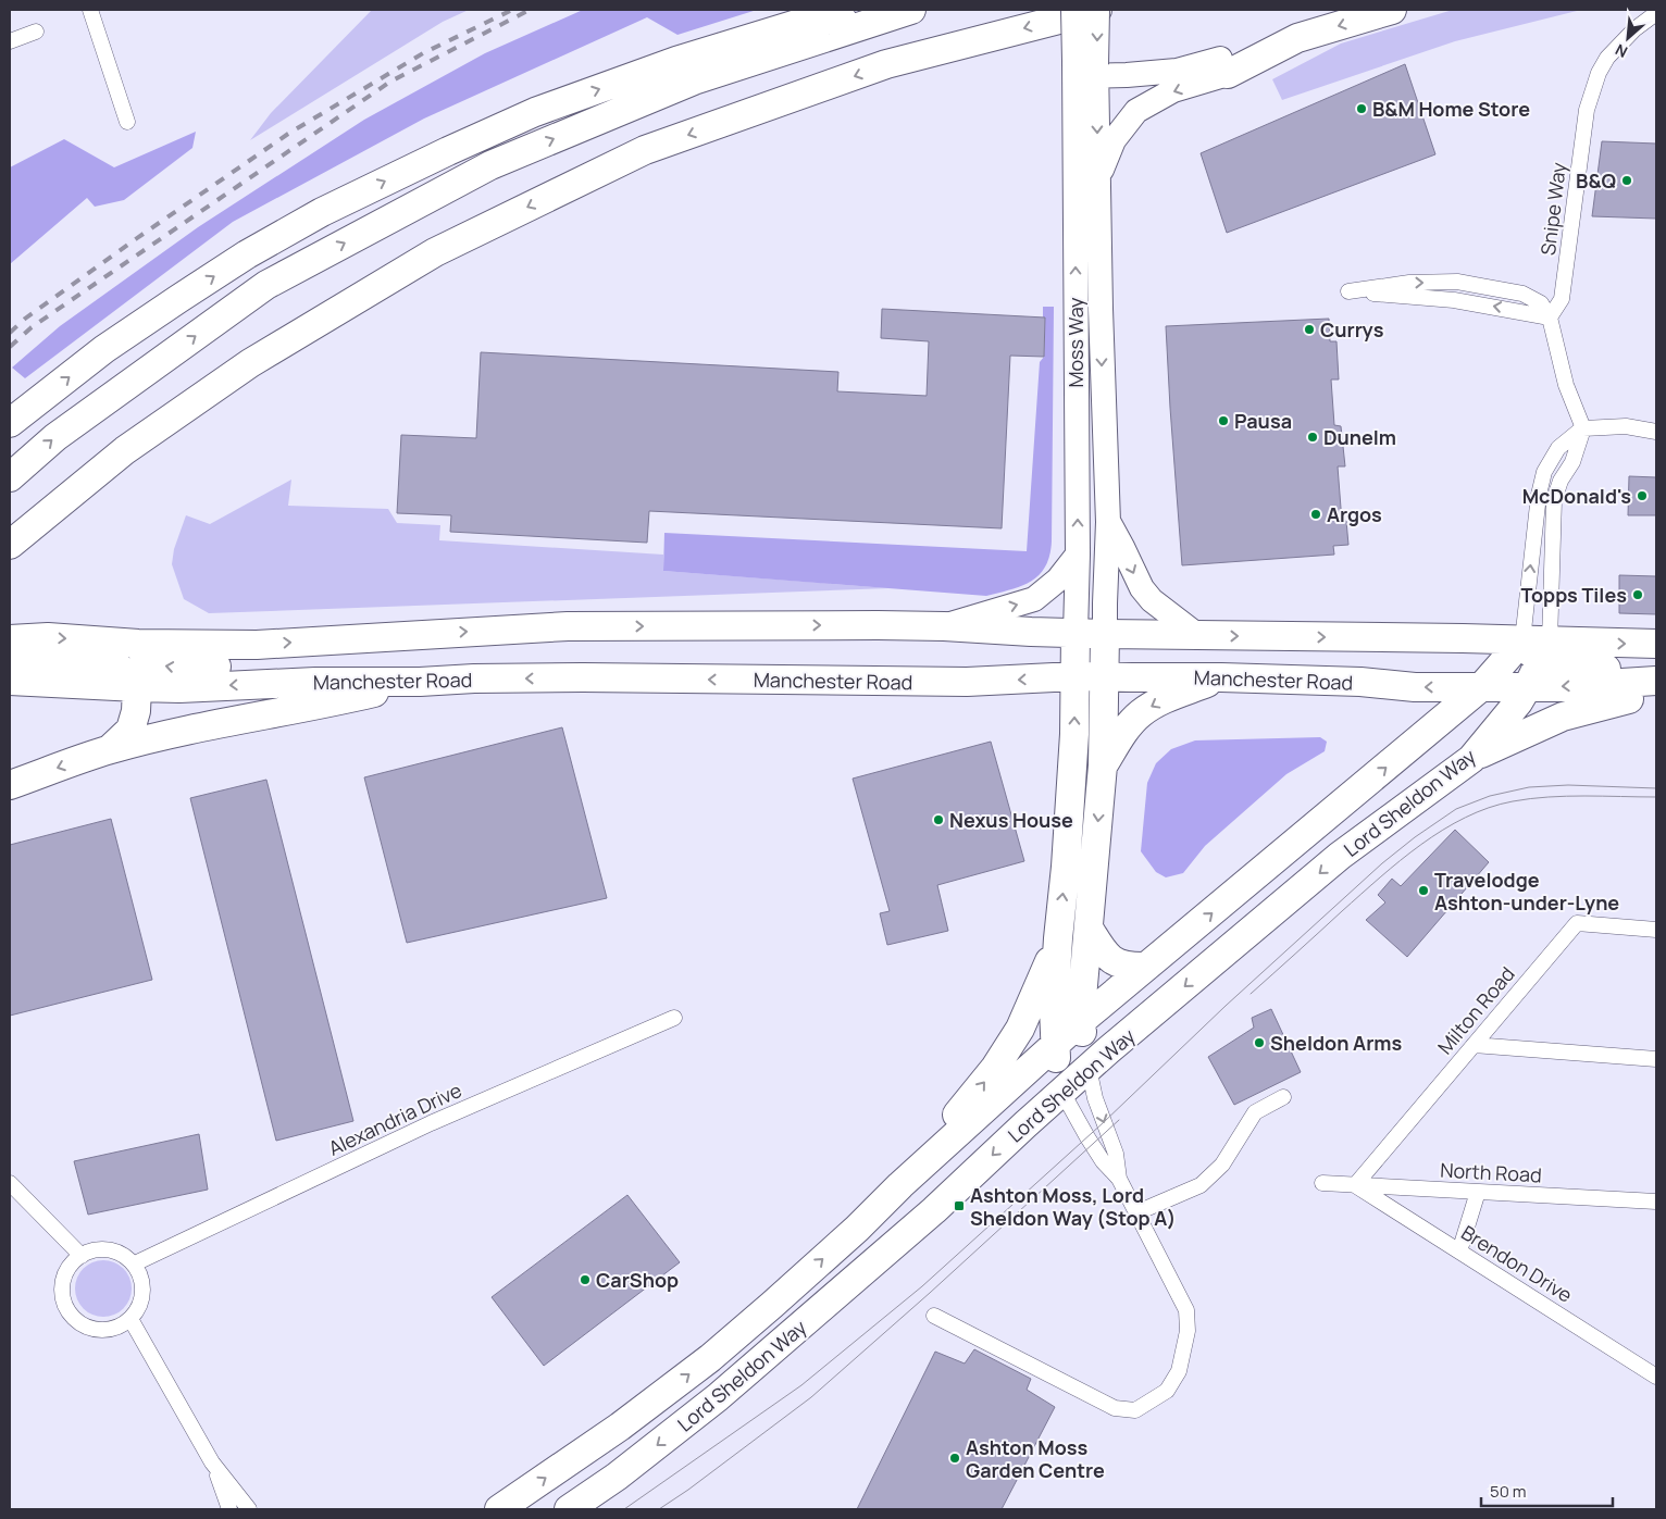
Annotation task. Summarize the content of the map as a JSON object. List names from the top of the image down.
{
  "streets": {
    "highway": ["Moss Way", "Manchester Road", "Lord Sheldon Way"],
    "street": [
      "Snipe Way",
      "Milton Road",
      "Alexandria Drive",
      "North Road",
      "Brendon Drive"
    ]
  },
  "crossings": [
    ["Moss Way", "Manchester Road"],
    ["Manchester Road", "Lord Sheldon Way"],
    ["Milton Road", "North Road"],
    ["Milton Road", "Brendon Drive"],
    ["North Road", "Brendon Drive"]
  ],
  "places": {
    "other": [
      "B&M Home Store",
      "B&Q",
      "Currys",
      "Pausa",
      "Dunelm",
      "McDonald's",
      "Argos",
      "Topps Tiles",
      "Nexus House",
      "Travelodge Ashton-under-Lyne",
      "Sheldon Arms",
      "CarShop",
      "Ashton Moss Garden Centre"
    ],
    "transit": ["Ashton Moss, Lord Sheldon Way (Stop A)"]
  },
  "scale_bar": "50 m",
  "north": "bottom left"
}
